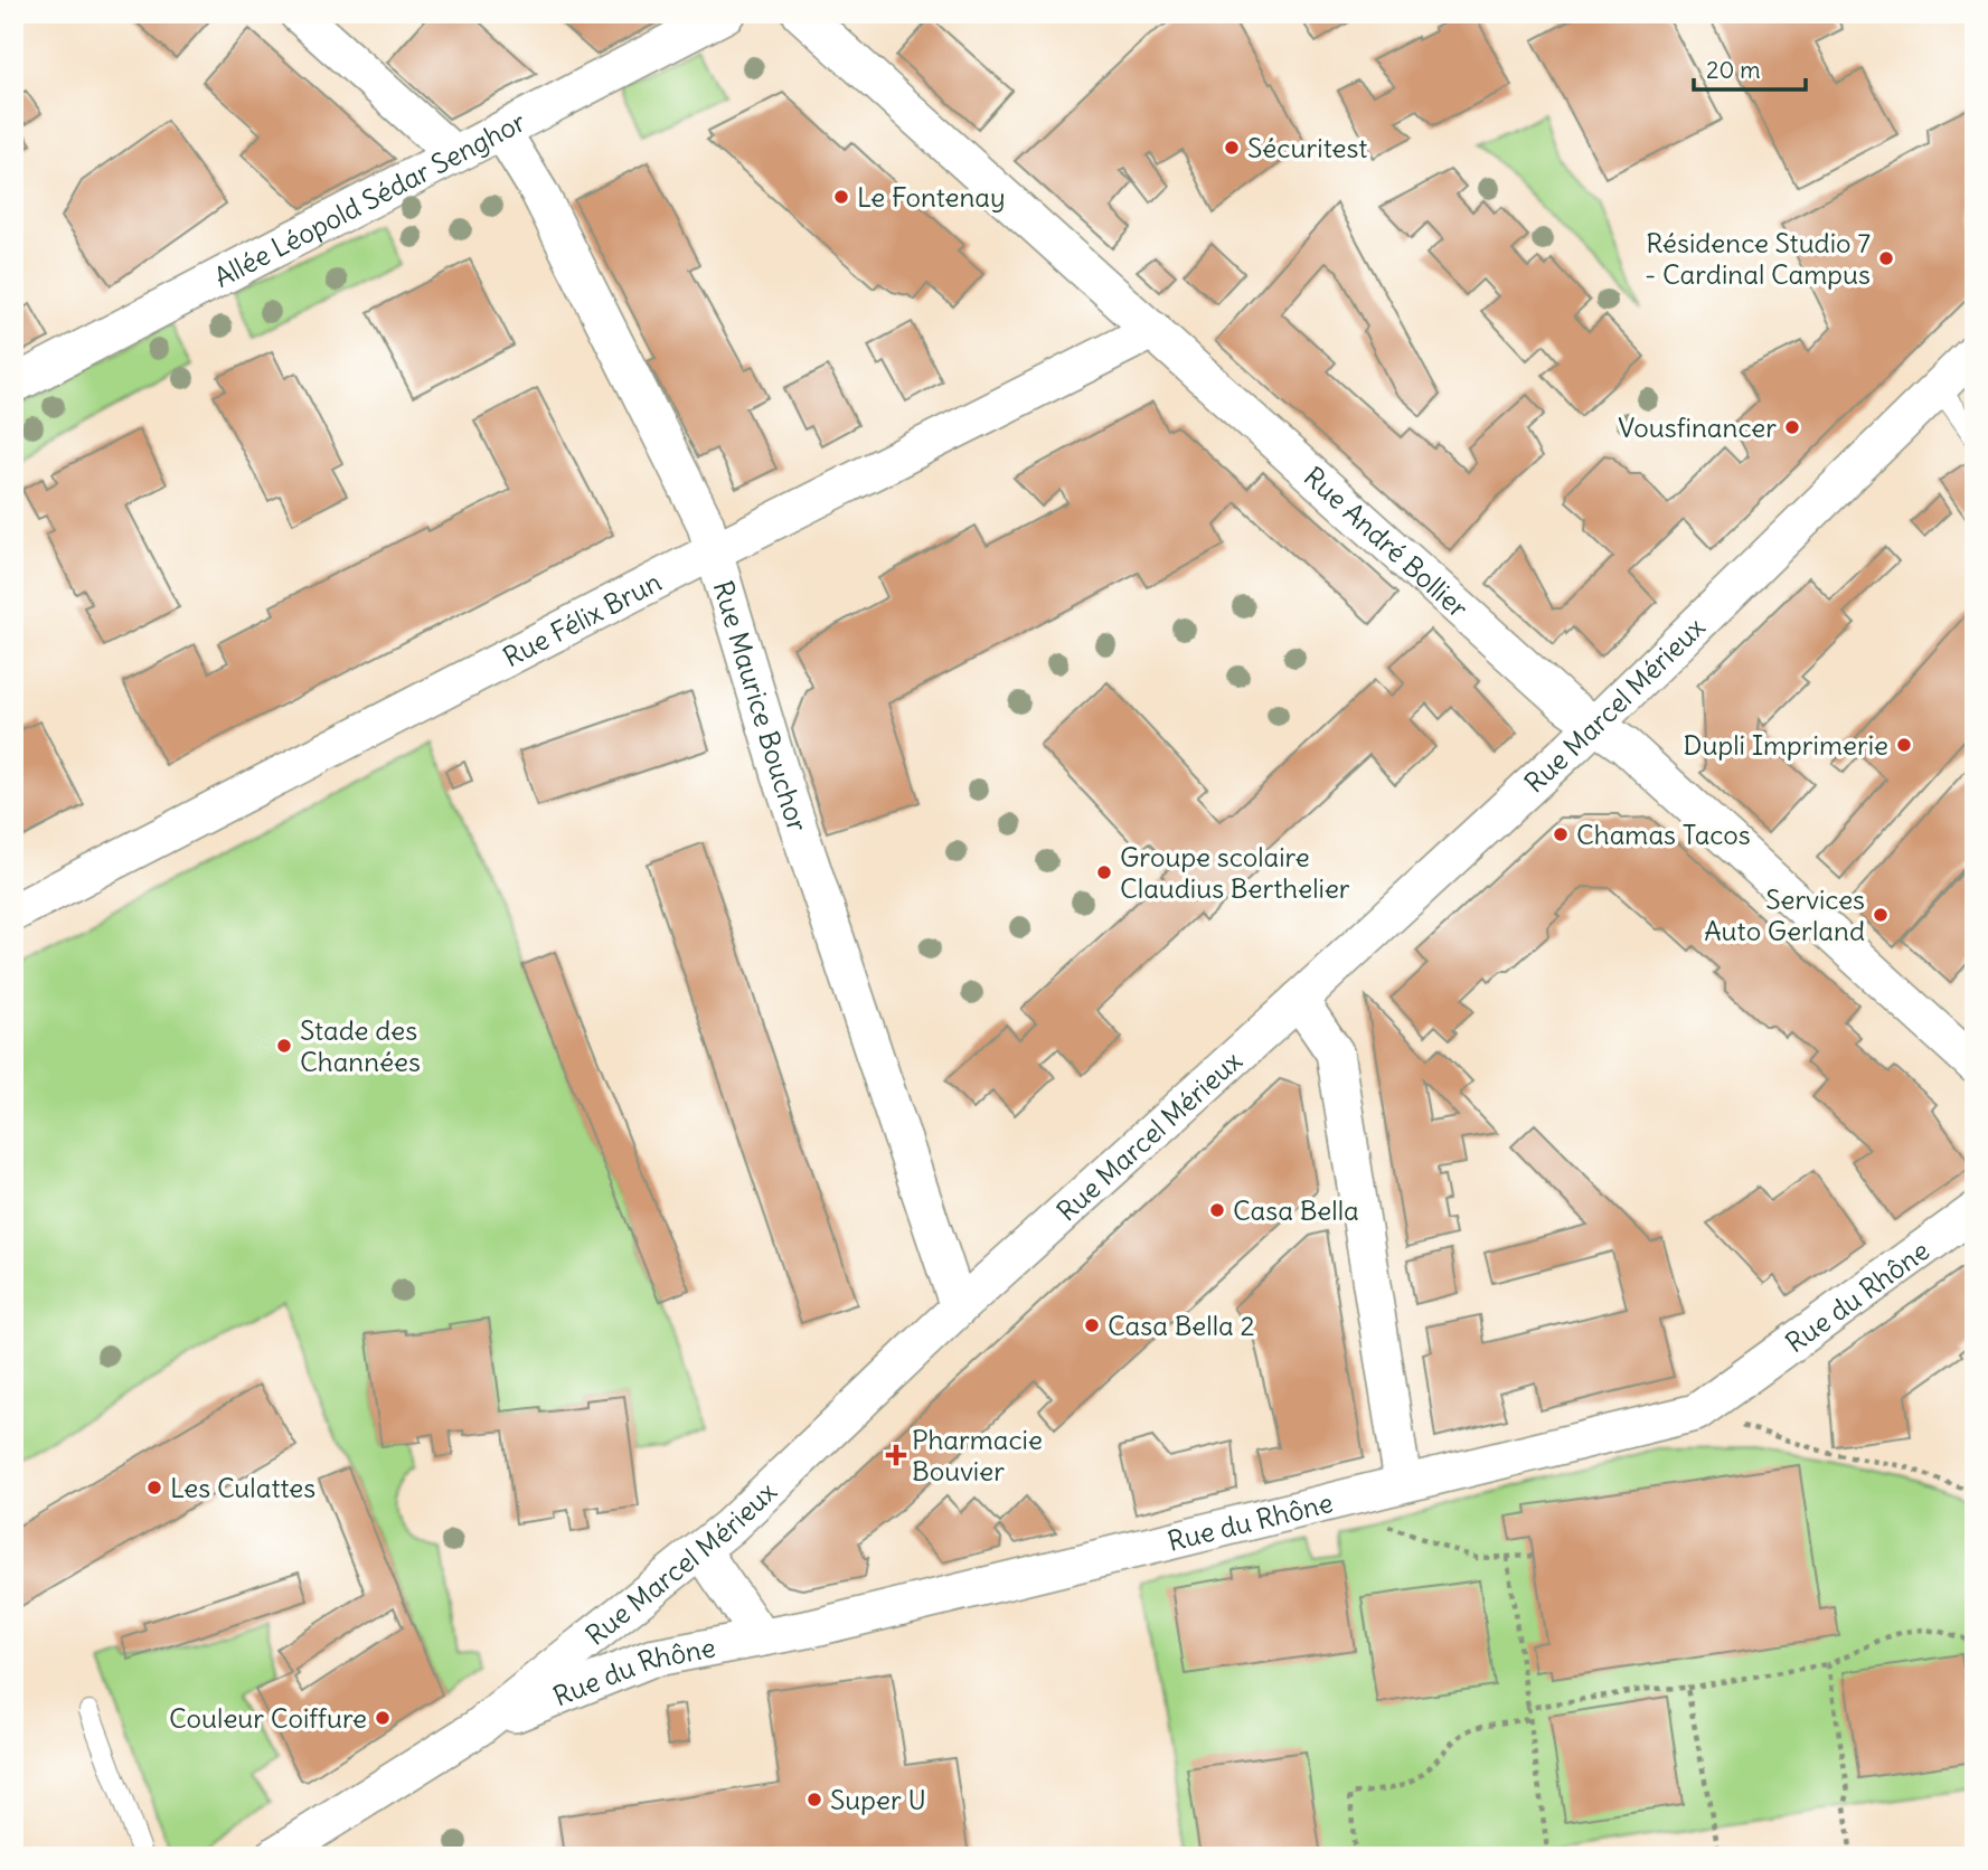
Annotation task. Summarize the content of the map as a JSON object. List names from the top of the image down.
{
  "streets": {
    "street": [
      "Allée Léopold Sédar Senghor",
      "Rue André Bollier",
      "Rue Félix Brun",
      "Rue Marcel Mérieux",
      "Rue Maurice Bouchor",
      "Rue du Rhône"
    ]
  },
  "crossings": [
    ["Allée Léopold Sédar Senghor", "Rue Maurice Bouchor"],
    ["Rue André Bollier", "Rue Félix Brun"],
    ["Rue André Bollier", "Rue Marcel Mérieux"],
    ["Rue Félix Brun", "Rue Maurice Bouchor"],
    ["Rue Marcel Mérieux", "Rue Maurice Bouchor"],
    ["Rue Marcel Mérieux", "Rue du Rhône"]
  ],
  "places": {
    "other": [
      "Sécuritest",
      "Le Fontenay",
      "Résidence Studio 7 - Cardinal Campus",
      "Vousfinancer",
      "Dupli Imprimerie",
      "Chamas Tacos",
      "Groupe scolaire Claudius Berthelier",
      "Services Auto Gerland",
      "Stade des Channées",
      "Casa Bella",
      "Casa Bella 2",
      "Les Culattes",
      "Couleur Coiffure",
      "Super U"
    ],
    "health": ["Pharmacie Bouvier"]
  },
  "scale_bar": "20 m"
}
